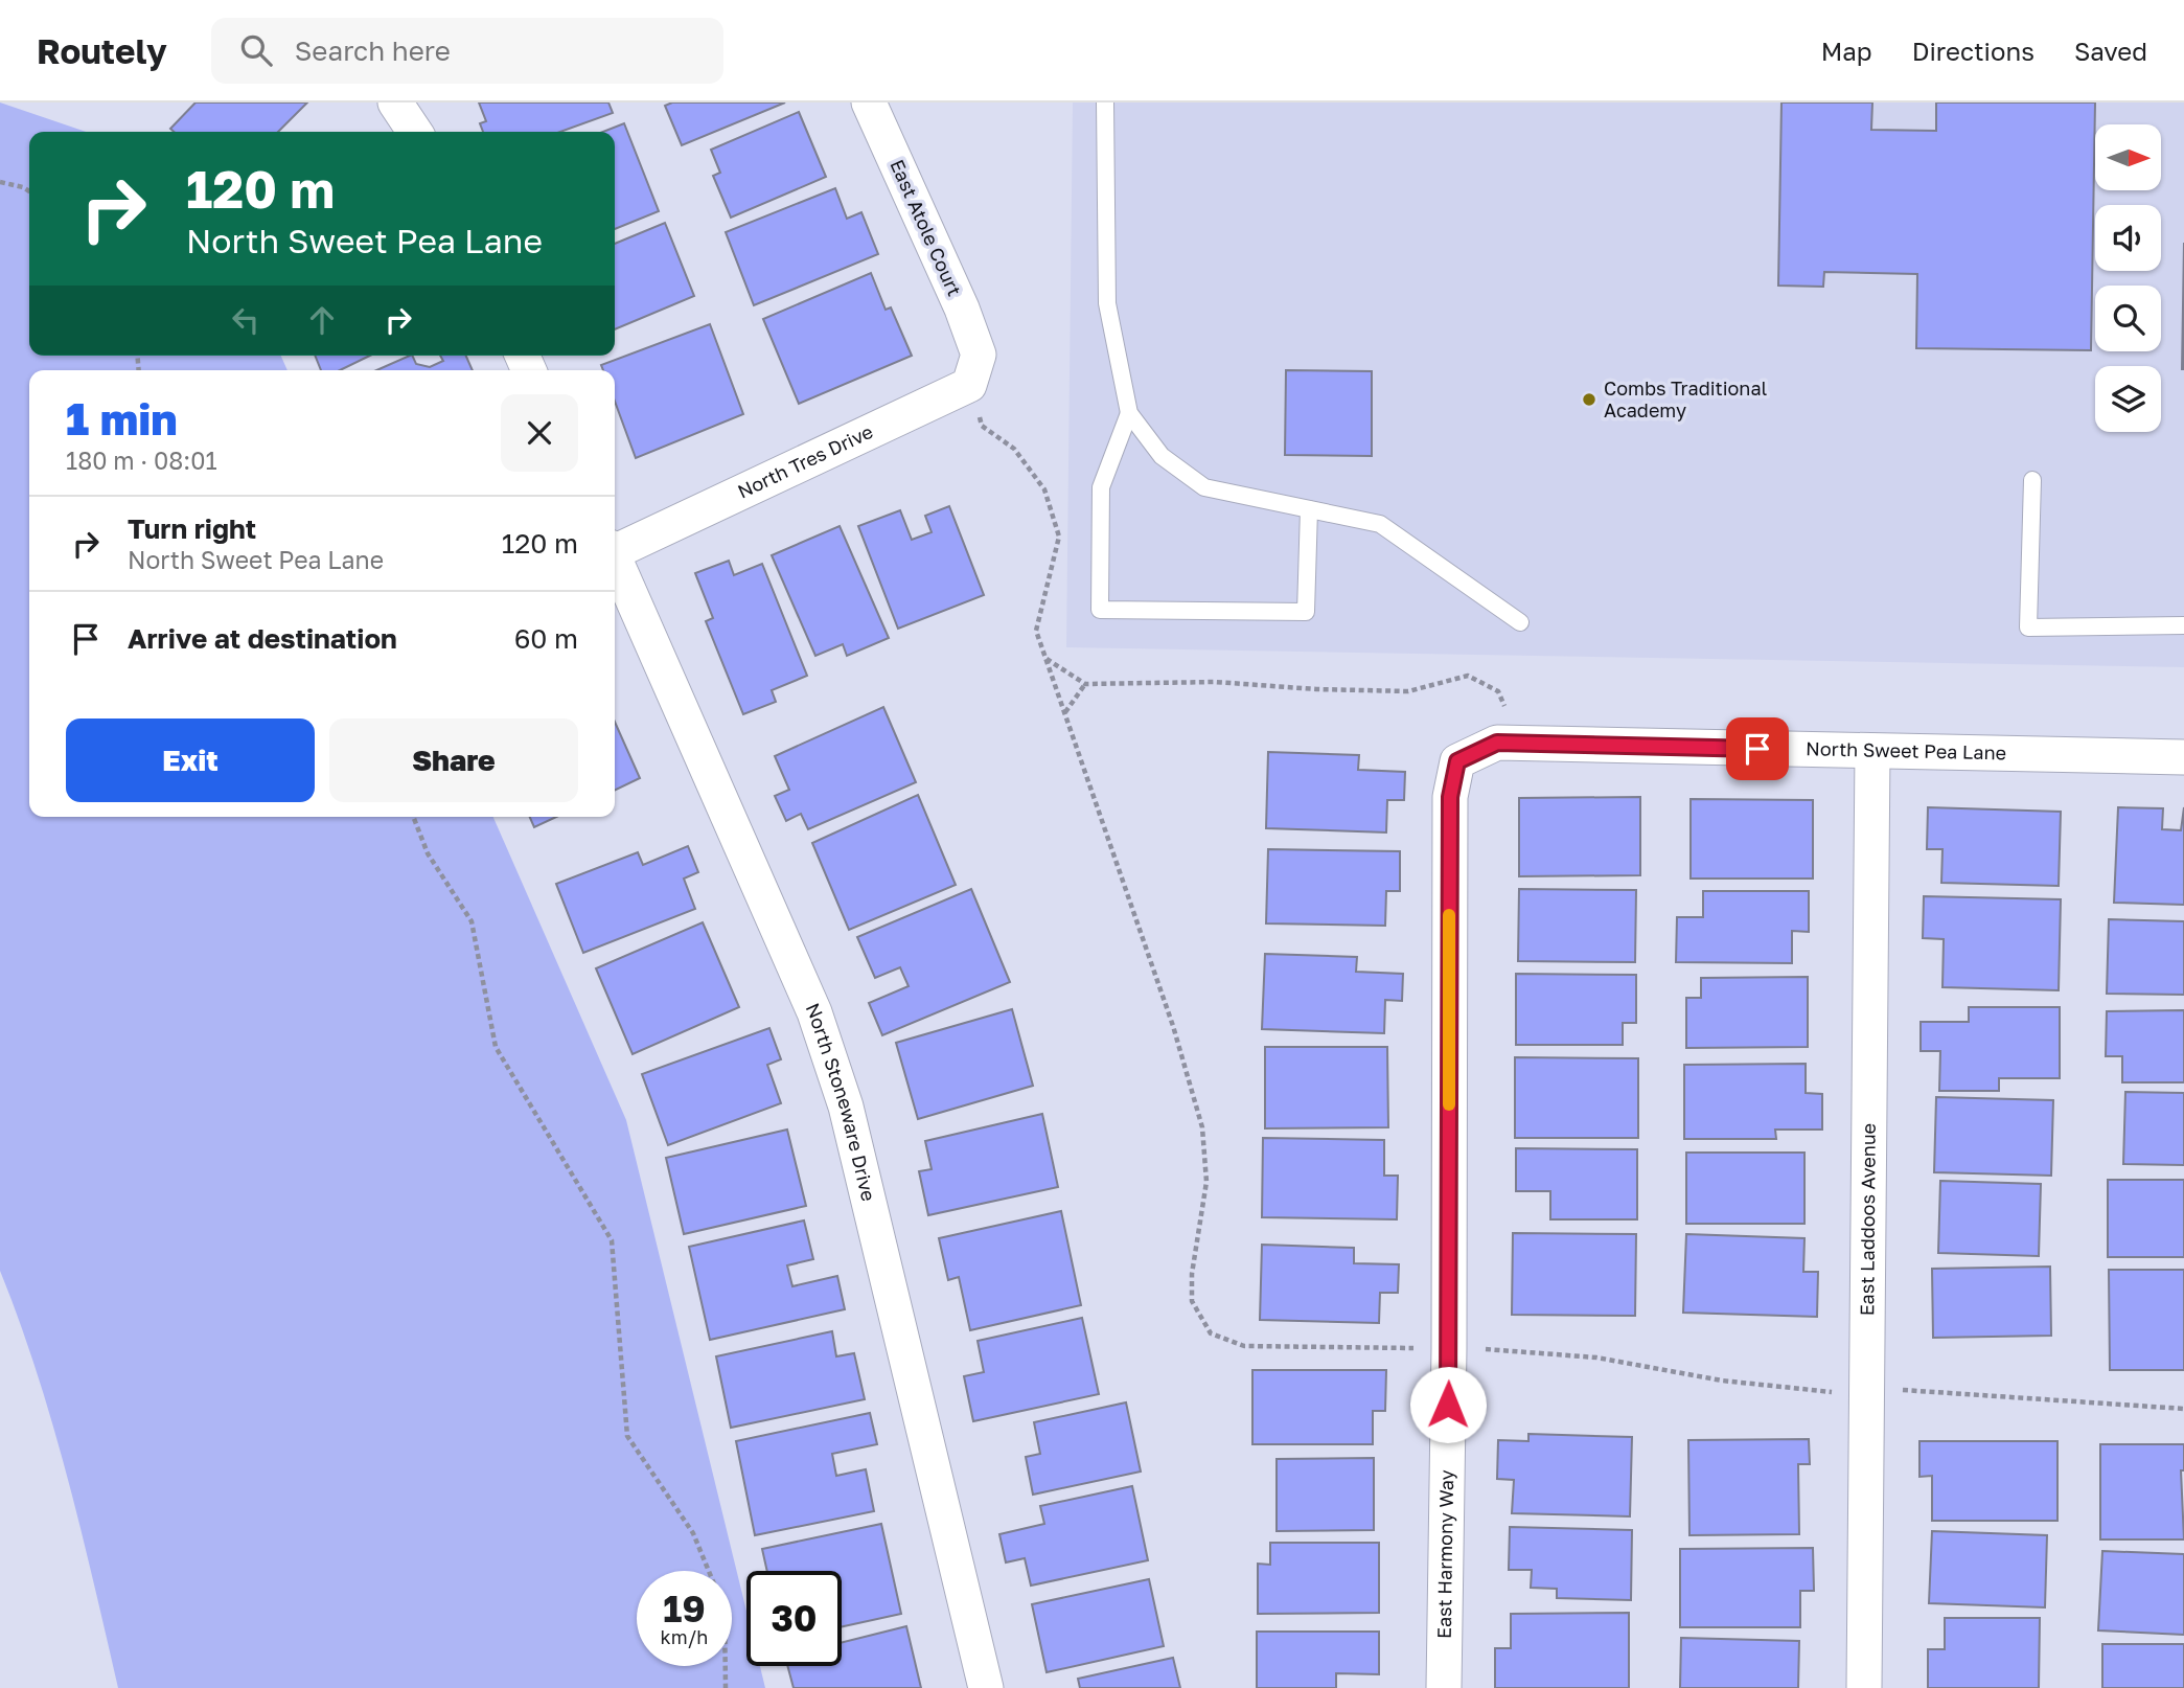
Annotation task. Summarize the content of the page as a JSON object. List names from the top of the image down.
{
  "streets": {
    "street": [
      "East Atole Court",
      "North Tres Drive",
      "North Sweet Pea Lane",
      "North Stoneware Drive",
      "East Laddoos Avenue",
      "East Harmony Way"
    ]
  },
  "crossings": [
    ["East Atole Court", "North Tres Drive"],
    ["North Sweet Pea Lane", "East Laddoos Avenue"],
    ["North Sweet Pea Lane", "East Harmony Way"]
  ],
  "places": ["Combs Traditional Academy"],
  "north": "right",
  "page": {
    "header": "Routely",
    "search": "Search here",
    "nav": ["Map", "Directions", "Saved"],
    "turn": ["120 m", "North Sweet Pea Lane"],
    "heading": ["1 min", "180 m · 08:01"],
    "list": [
      {
        "name": "Turn right",
        "note": "North Sweet Pea Lane",
        "value": "120 m"
      },
      {
        "name": "Arrive at destination",
        "value": "60 m"
      }
    ],
    "buttons": ["Exit", "Share"],
    "speed": "19 km/h",
    "limit": "30"
  }
}
